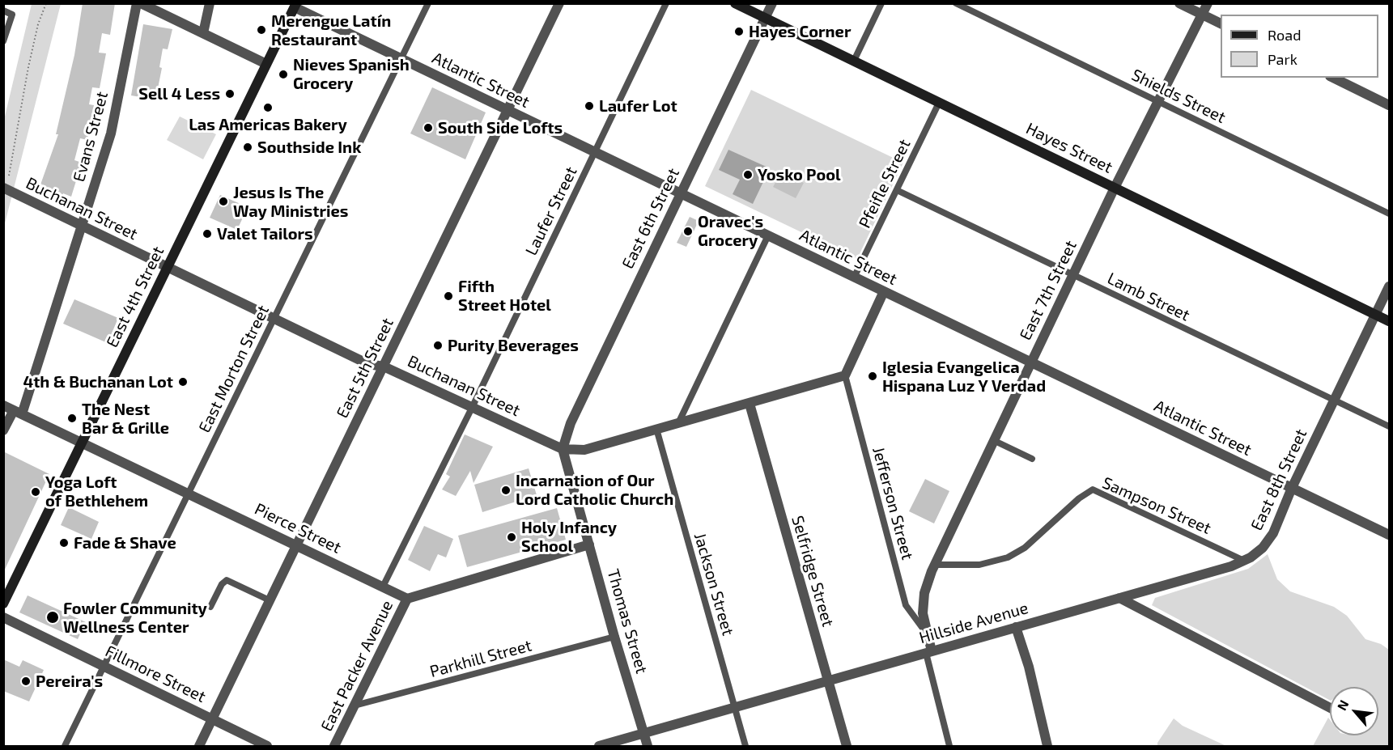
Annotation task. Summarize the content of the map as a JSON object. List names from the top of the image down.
{
  "streets": {
    "street": [
      "Atlantic Street",
      "Evans Street",
      "Hayes Street",
      "Buchanan Street",
      "East 6th Street",
      "East 7th Street",
      "East 4th Street",
      "East 5th Street",
      "East 8th Street",
      "Pierce Street",
      "Selfridge Street",
      "Thomas Street",
      "Hillside Avenue",
      "East Packer Avenue",
      "Fillmore Street"
    ],
    "lane": [
      "Shields Street",
      "Pfeifle Street",
      "Laufer Street",
      "Lamb Street",
      "East Morton Street",
      "Jefferson Street",
      "Sampson Street",
      "Jackson Street",
      "Parkhill Street"
    ]
  },
  "crossings": [
    ["Atlantic Street", "Pfeifle Street"],
    ["Atlantic Street", "Laufer Street"],
    ["Atlantic Street", "East 6th Street"],
    ["Atlantic Street", "East 7th Street"],
    ["Atlantic Street", "East 4th Street"],
    ["Atlantic Street", "East 5th Street"],
    ["Atlantic Street", "East Morton Street"],
    ["Atlantic Street", "East 8th Street"],
    ["Shields Street", "East 7th Street"],
    ["Evans Street", "Buchanan Street"],
    ["Evans Street", "Pierce Street"],
    ["Hayes Street", "Pfeifle Street"],
    ["Hayes Street", "East 6th Street"],
    ["Hayes Street", "East 7th Street"],
    ["Hayes Street", "East 8th Street"],
    ["Pfeifle Street", "Lamb Street"],
    ["Buchanan Street", "Laufer Street"],
    ["Buchanan Street", "East 6th Street"],
    ["Buchanan Street", "East 4th Street"],
    ["Buchanan Street", "East 5th Street"],
    ["Buchanan Street", "East Morton Street"],
    ["Buchanan Street", "Jefferson Street"],
    ["Buchanan Street", "Selfridge Street"],
    ["Buchanan Street", "Jackson Street"],
    ["Buchanan Street", "Thomas Street"],
    ["Laufer Street", "Pierce Street"],
    ["East 6th Street", "Thomas Street"],
    ["East 7th Street", "Lamb Street"],
    ["East 7th Street", "Jefferson Street"],
    ["East 7th Street", "Sampson Street"],
    ["East 7th Street", "Hillside Avenue"],
    ["East 4th Street", "Pierce Street"],
    ["Lamb Street", "East 8th Street"],
    ["East 5th Street", "Pierce Street"],
    ["East 5th Street", "Fillmore Street"],
    ["East Morton Street", "Pierce Street"],
    ["East Morton Street", "Fillmore Street"],
    ["East 8th Street", "Sampson Street"],
    ["East 8th Street", "Hillside Avenue"],
    ["Pierce Street", "East Packer Avenue"],
    ["Selfridge Street", "Hillside Avenue"],
    ["Jackson Street", "Hillside Avenue"],
    ["Thomas Street", "Hillside Avenue"],
    ["Thomas Street", "Parkhill Street"],
    ["Parkhill Street", "East Packer Avenue"]
  ],
  "places": [
    "Merengue Latín Restaurant",
    "Hayes Corner",
    "Nieves Spanish Grocery",
    "Sell 4 Less",
    "Laufer Lot",
    "Las Americas Bakery",
    "South Side Lofts",
    "Southside Ink",
    "Yosko Pool",
    "Jesus Is The Way Ministries",
    "Oravec's Grocery",
    "Valet Tailors",
    "Fifth Street Hotel",
    "Purity Beverages",
    "Iglesia Evangelica Hispana Luz Y Verdad",
    "4th & Buchanan Lot",
    "The Nest Bar & Grille",
    "Incarnation of Our Lord Catholic Church",
    "Yoga Loft of Bethlehem",
    "Holy Infancy School",
    "Fade & Shave",
    "Fowler Community Wellness Center",
    "Pereira's"
  ],
  "legend": ["Road", "Park"],
  "north": "top left"
}
